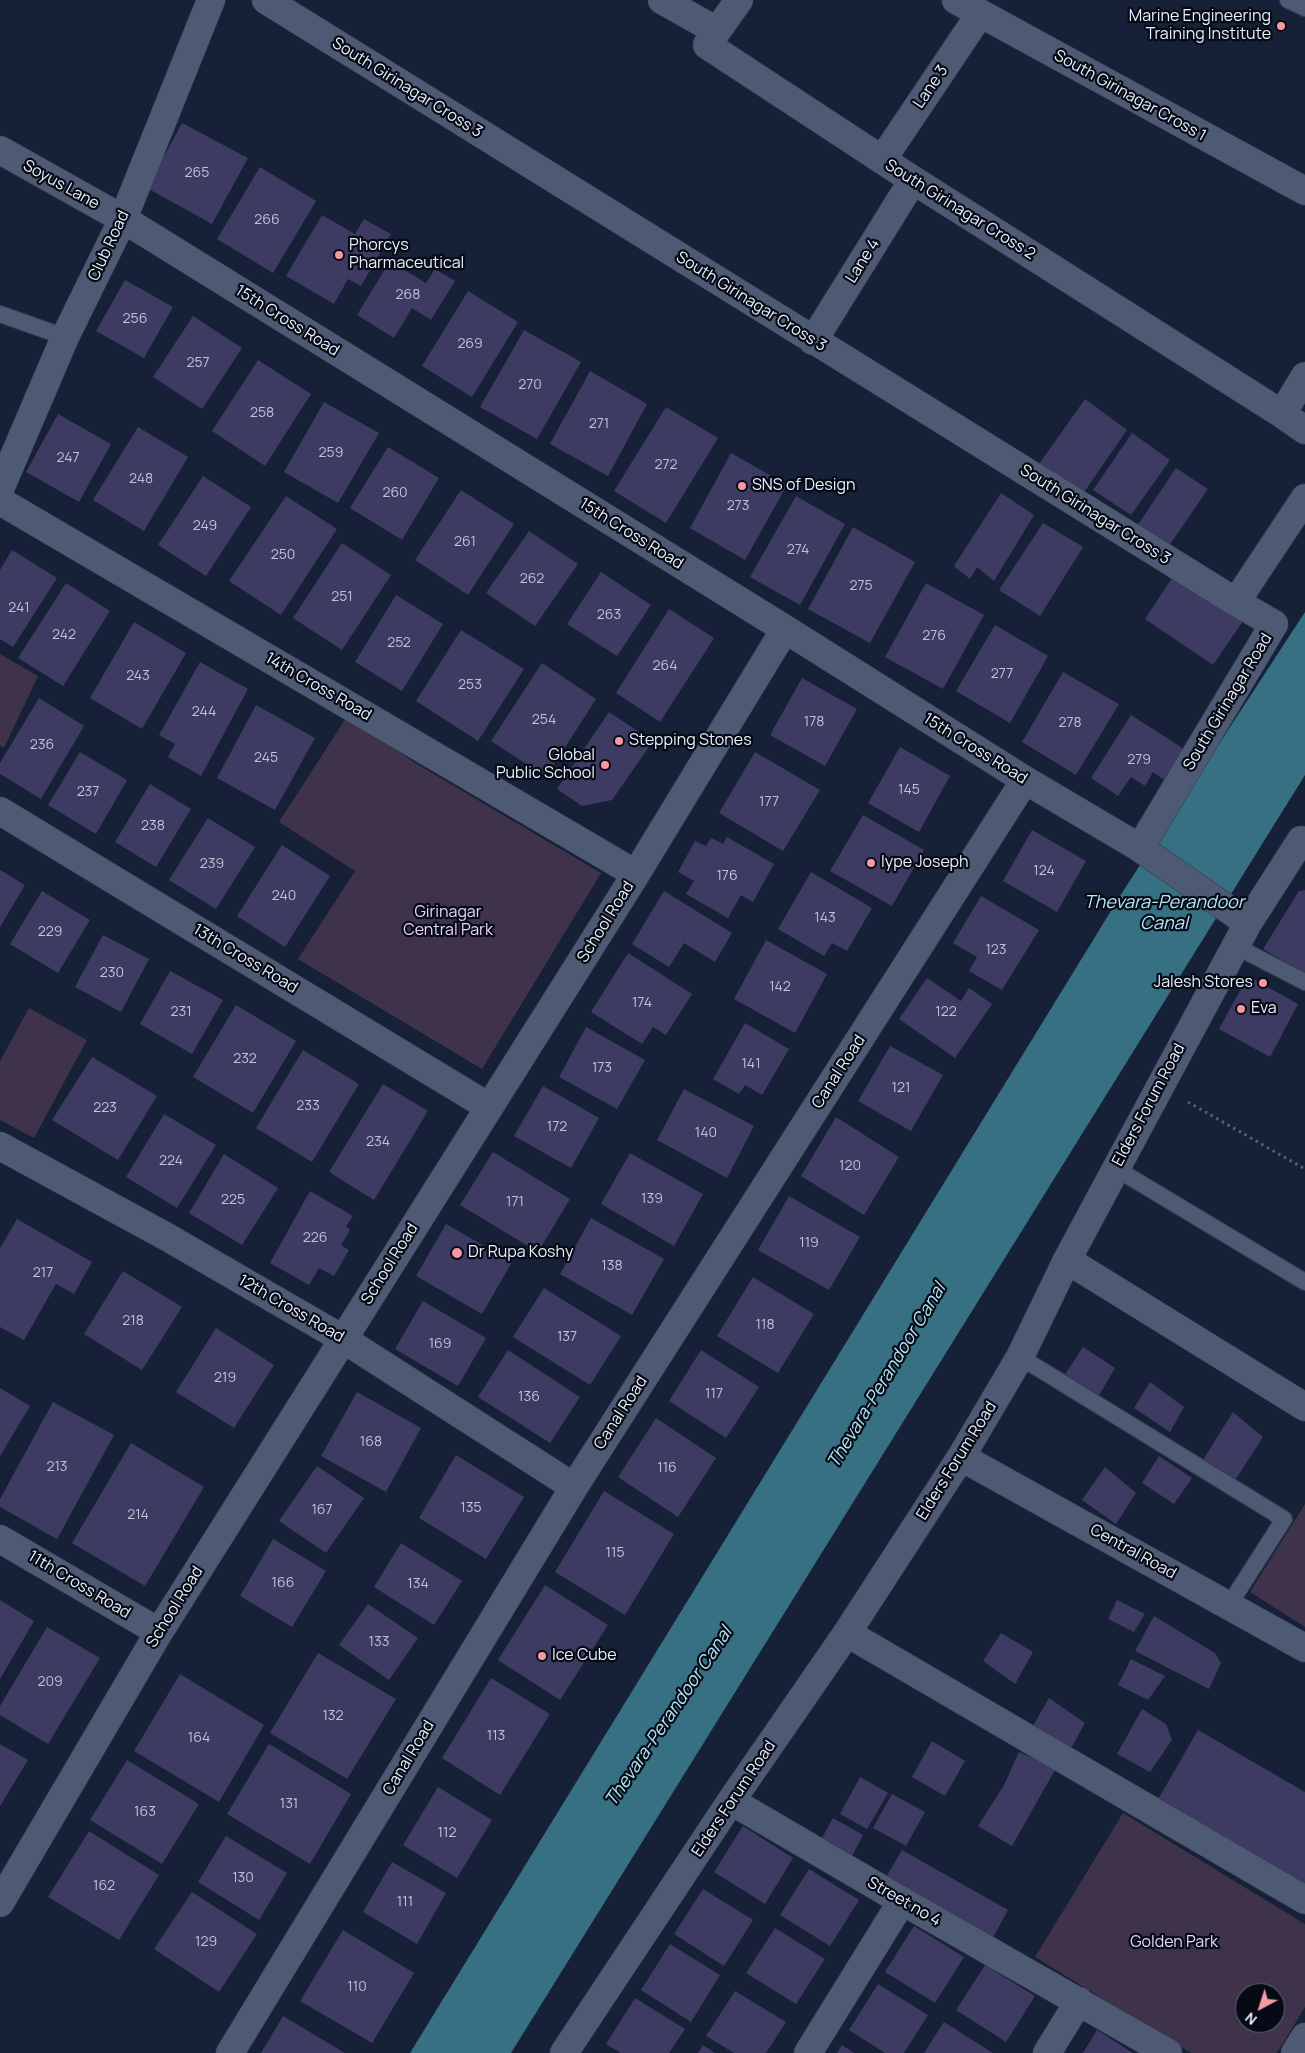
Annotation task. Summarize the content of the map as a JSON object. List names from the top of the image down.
{
  "streets": {
    "street": [
      "Lane 3",
      "South Girinagar Cross 3",
      "South Girinagar Cross 1",
      "Soyus Lane",
      "South Girinagar Cross 2",
      "Club Road",
      "Lane 4",
      "15th Cross Road",
      "14th Cross Road",
      "South Girinagar Road",
      "School Road",
      "13th Cross Road",
      "Canal Road",
      "Elders Forum Road",
      "12th Cross Road",
      "Central Road",
      "11th Cross Road",
      "Street no 4"
    ]
  },
  "crossings": [
    ["Lane 3", "South Girinagar Cross 1"],
    ["Lane 3", "South Girinagar Cross 2"],
    ["South Girinagar Cross 3", "Lane 4"],
    ["South Girinagar Cross 3", "South Girinagar Road"],
    ["Soyus Lane", "Club Road"],
    ["Soyus Lane", "15th Cross Road"],
    ["South Girinagar Cross 2", "Lane 4"],
    ["Club Road", "15th Cross Road"],
    ["15th Cross Road", "South Girinagar Road"],
    ["15th Cross Road", "School Road"],
    ["15th Cross Road", "Canal Road"],
    ["15th Cross Road", "Elders Forum Road"],
    ["14th Cross Road", "School Road"],
    ["School Road", "13th Cross Road"],
    ["School Road", "12th Cross Road"],
    ["School Road", "11th Cross Road"],
    ["Canal Road", "12th Cross Road"],
    ["Elders Forum Road", "Central Road"],
    ["Elders Forum Road", "Street no 4"]
  ],
  "water": ["Thevara-Perandoor Canal"],
  "parks": ["Girinagar Central Park", "Golden Park"],
  "places": [
    "Marine Engineering Training Institute",
    "Phorcys Pharmaceutical",
    "SNS of Design",
    "Stepping Stones",
    "Global Public School",
    "Iype Joseph",
    "Jalesh Stores",
    "Eva",
    "Dr Rupa Koshy",
    "Ice Cube"
  ],
  "house_numbers": [
    "265",
    "266",
    "268",
    "256",
    "269",
    "257",
    "270",
    "258",
    "271",
    "259",
    "247",
    "272",
    "248",
    "260",
    "273",
    "249",
    "261",
    "274",
    "250",
    "262",
    "275",
    "251",
    "241",
    "263",
    "242",
    "276",
    "252",
    "264",
    "277",
    "243",
    "253",
    "244",
    "254",
    "178",
    "278",
    "236",
    "245",
    "279",
    "145",
    "237",
    "177",
    "238",
    "239",
    "124",
    "176",
    "240",
    "143",
    "229",
    "123",
    "230",
    "142",
    "174",
    "231",
    "122",
    "232",
    "141",
    "173",
    "121",
    "233",
    "223",
    "172",
    "140",
    "234",
    "224",
    "120",
    "139",
    "225",
    "171",
    "226",
    "119",
    "138",
    "217",
    "218",
    "118",
    "137",
    "169",
    "219",
    "117",
    "136",
    "168",
    "213",
    "116",
    "135",
    "167",
    "214",
    "115",
    "166",
    "134",
    "133",
    "209",
    "132",
    "113",
    "164",
    "131",
    "163",
    "112",
    "130",
    "162",
    "111",
    "129",
    "110"
  ],
  "north": "bottom left"
}
